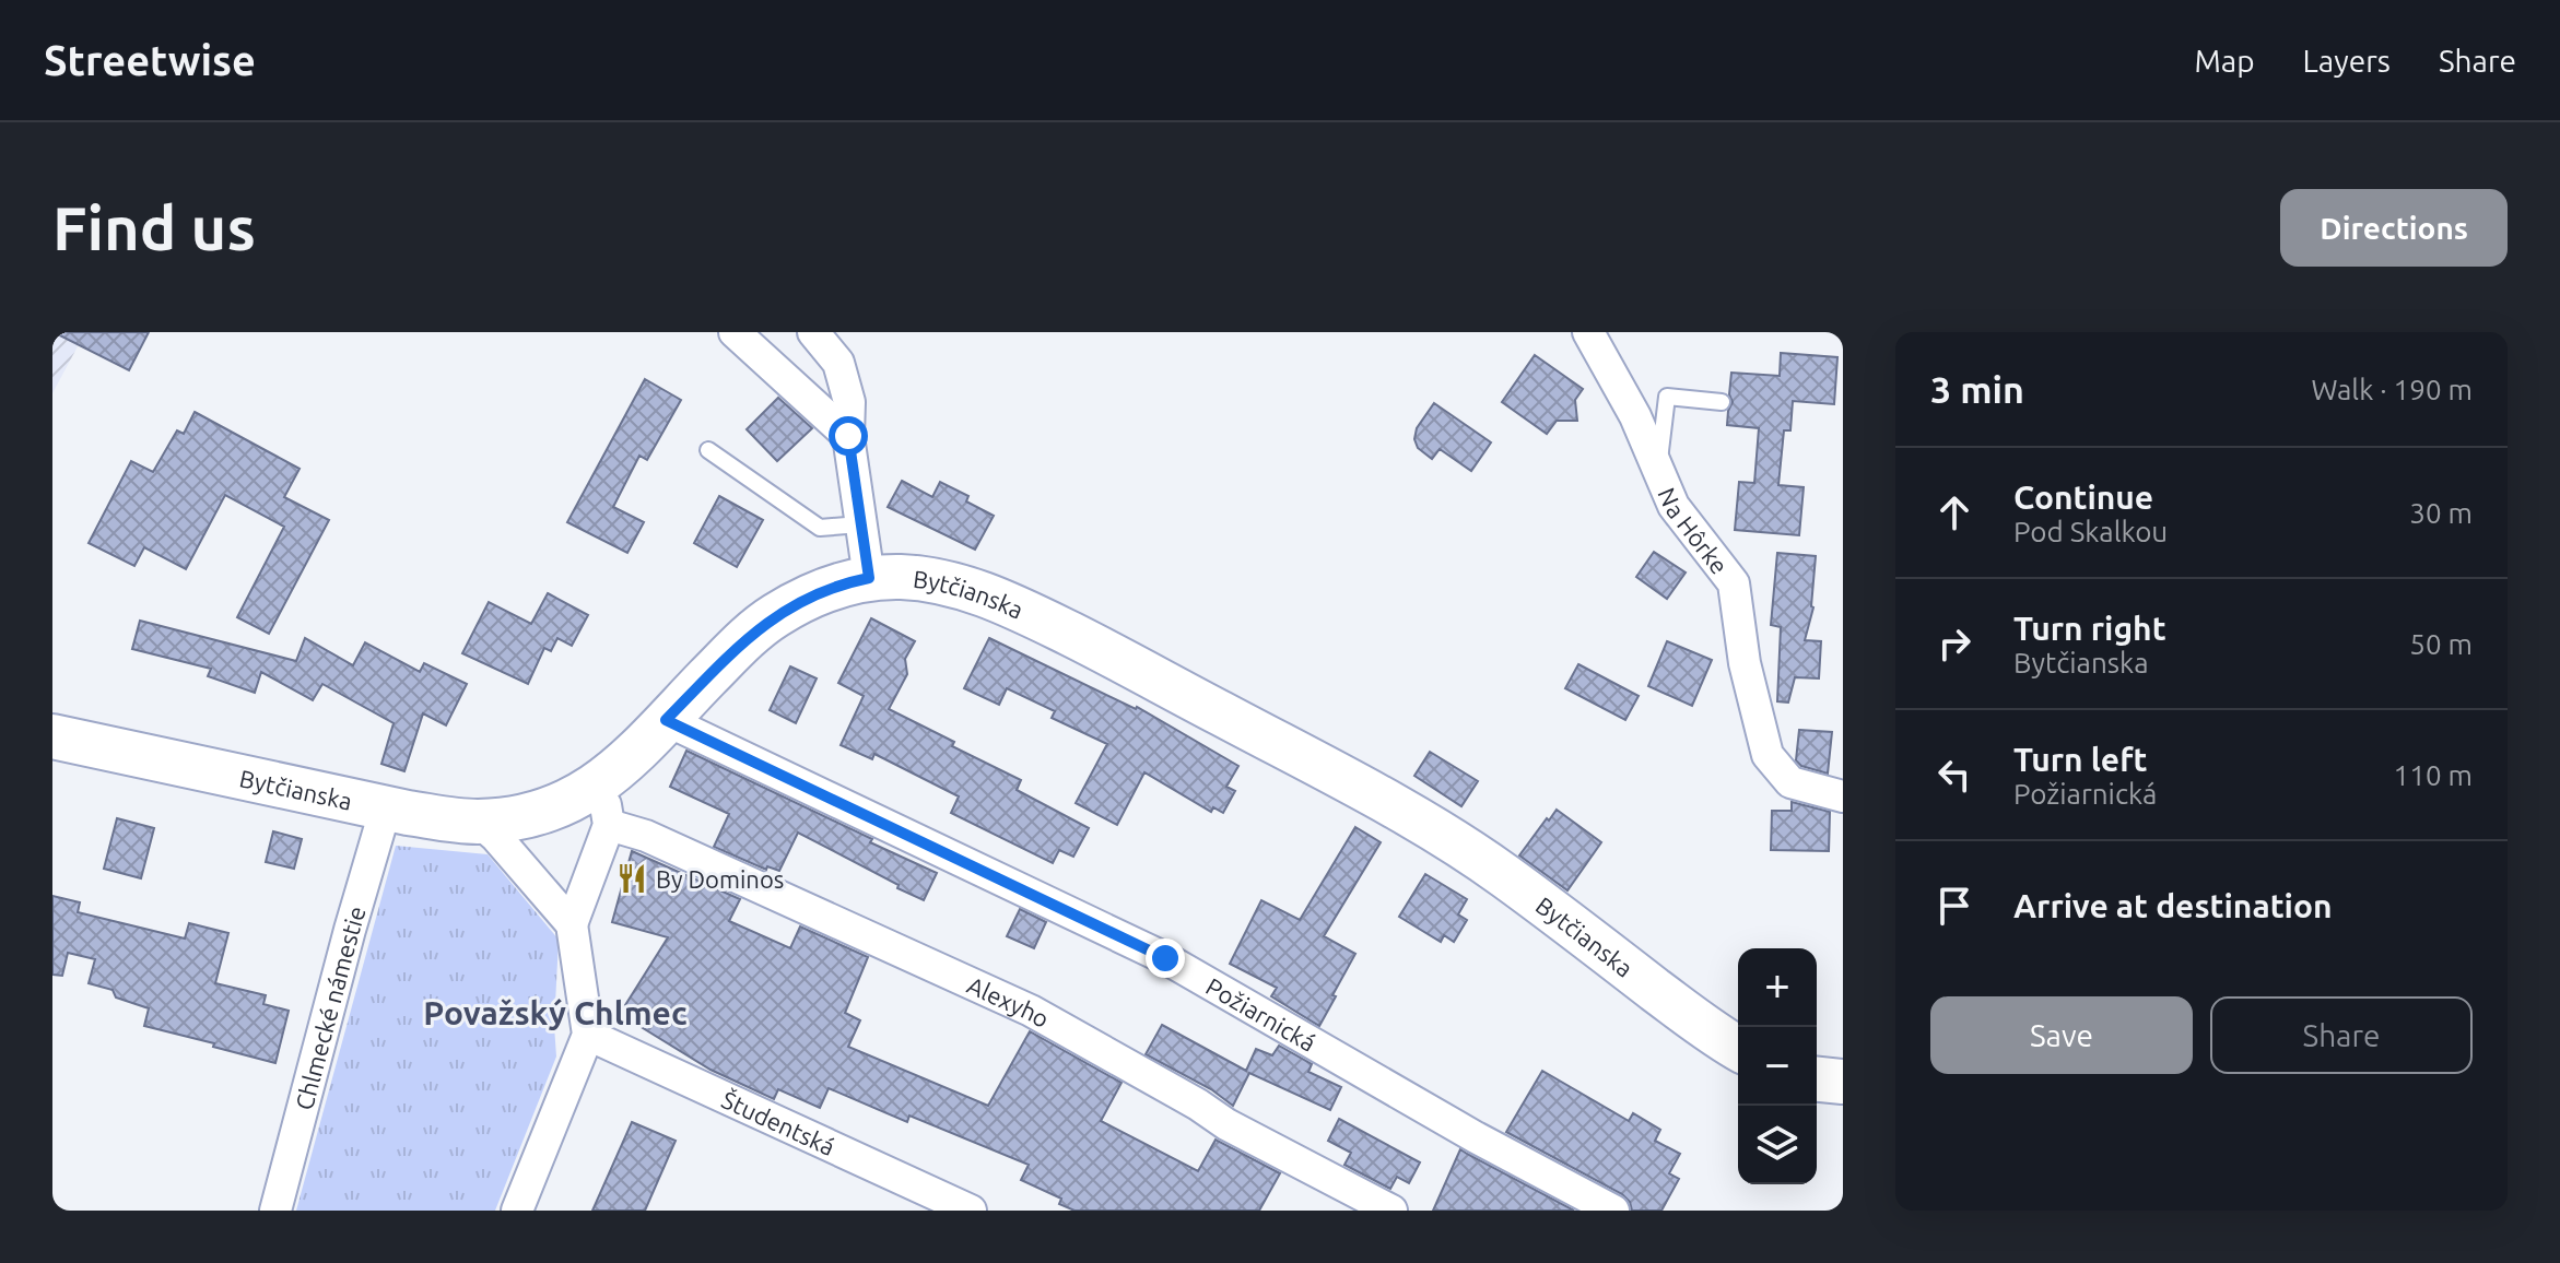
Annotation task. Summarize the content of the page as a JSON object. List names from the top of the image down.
{
  "streets": {
    "main road": ["Bytčianska"],
    "street": [
      "Na Hôrke",
      "Alexyho",
      "Chlmecké námestie",
      "Požiarnická",
      "Študentská"
    ]
  },
  "crossings": [
    ["Bytčianska", "Chlmecké námestie"],
    ["Bytčianska", "Požiarnická"]
  ],
  "districts": ["Považský Chlmec"],
  "places": {
    "restaurant": ["By Dominos"]
  },
  "page": {
    "header": "Streetwise",
    "nav": ["Map", "Layers", "Share"],
    "buttons": [
      "Directions",
      ["Save", "Share"]
    ],
    "title": "Find us",
    "heading": ["3 min", "Walk · 190 m"],
    "list": [
      ["Continue", "Pod Skalkou", "30 m"],
      ["Turn right", "Bytčianska", "50 m"],
      ["Turn left", "Požiarnická", "110 m"],
      "Arrive at destination"
    ],
    "map_buttons": ["+", "−"]
  }
}
